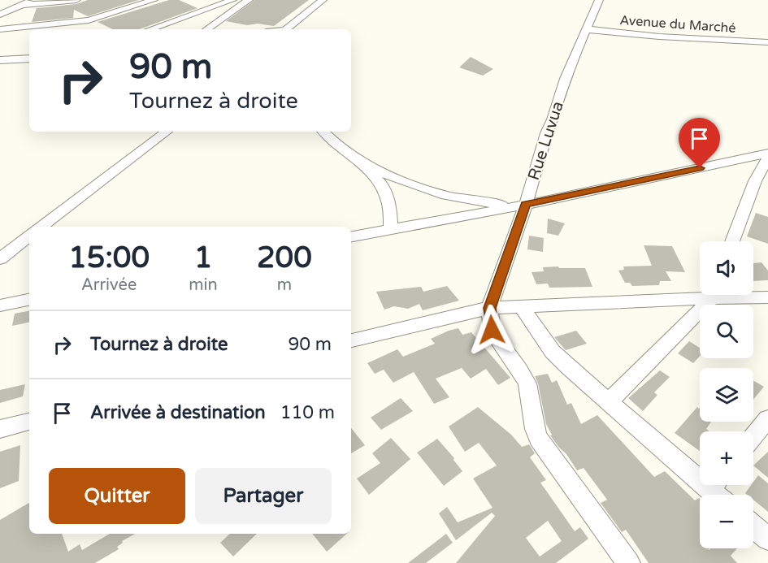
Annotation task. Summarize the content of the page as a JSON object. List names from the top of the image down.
{
  "streets": {
    "street": ["Avenue du Marché", "Rue Luvua"]
  },
  "crossings": [
    ["Avenue du Marché", "Rue Luvua"]
  ],
  "page": {
    "turn": ["90 m", "Tournez à droite"],
    "eta": [
      "15:00",
      "Arrivée",
      "1",
      "min",
      "200",
      "m"
    ],
    "map_buttons": ["+", "−"],
    "list": [
      {
        "name": "Tournez à droite",
        "value": "90 m"
      },
      {
        "name": "Arrivée à destination",
        "value": "110 m"
      }
    ],
    "buttons": ["Quitter", "Partager"]
  }
}
